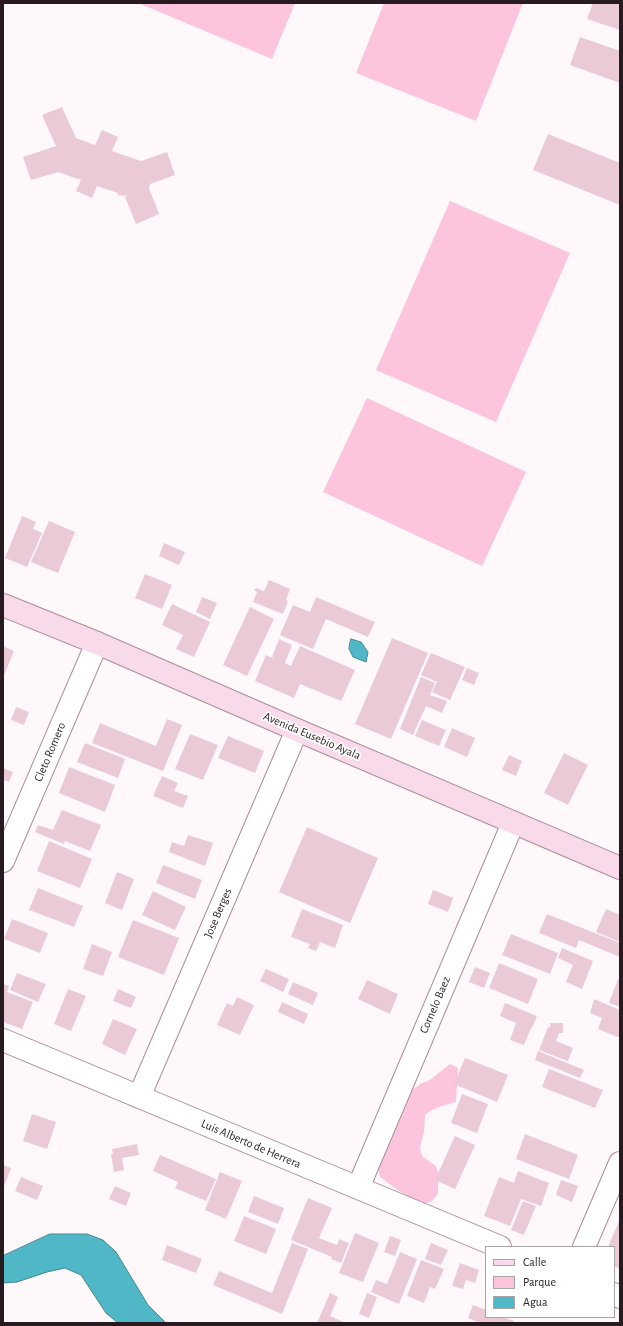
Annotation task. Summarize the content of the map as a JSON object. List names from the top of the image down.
{
  "streets": {
    "street": [
      "Avenida Eusebio Ayala",
      "Cleto Romero",
      "Jose Berges",
      "Cornelo Baez",
      "Luis Alberto de Herrera"
    ]
  },
  "crossings": [
    ["Avenida Eusebio Ayala", "Cleto Romero"],
    ["Avenida Eusebio Ayala", "Jose Berges"],
    ["Avenida Eusebio Ayala", "Cornelo Baez"],
    ["Jose Berges", "Luis Alberto de Herrera"],
    ["Cornelo Baez", "Luis Alberto de Herrera"]
  ],
  "legend": ["Calle", "Parque", "Agua"]
}
